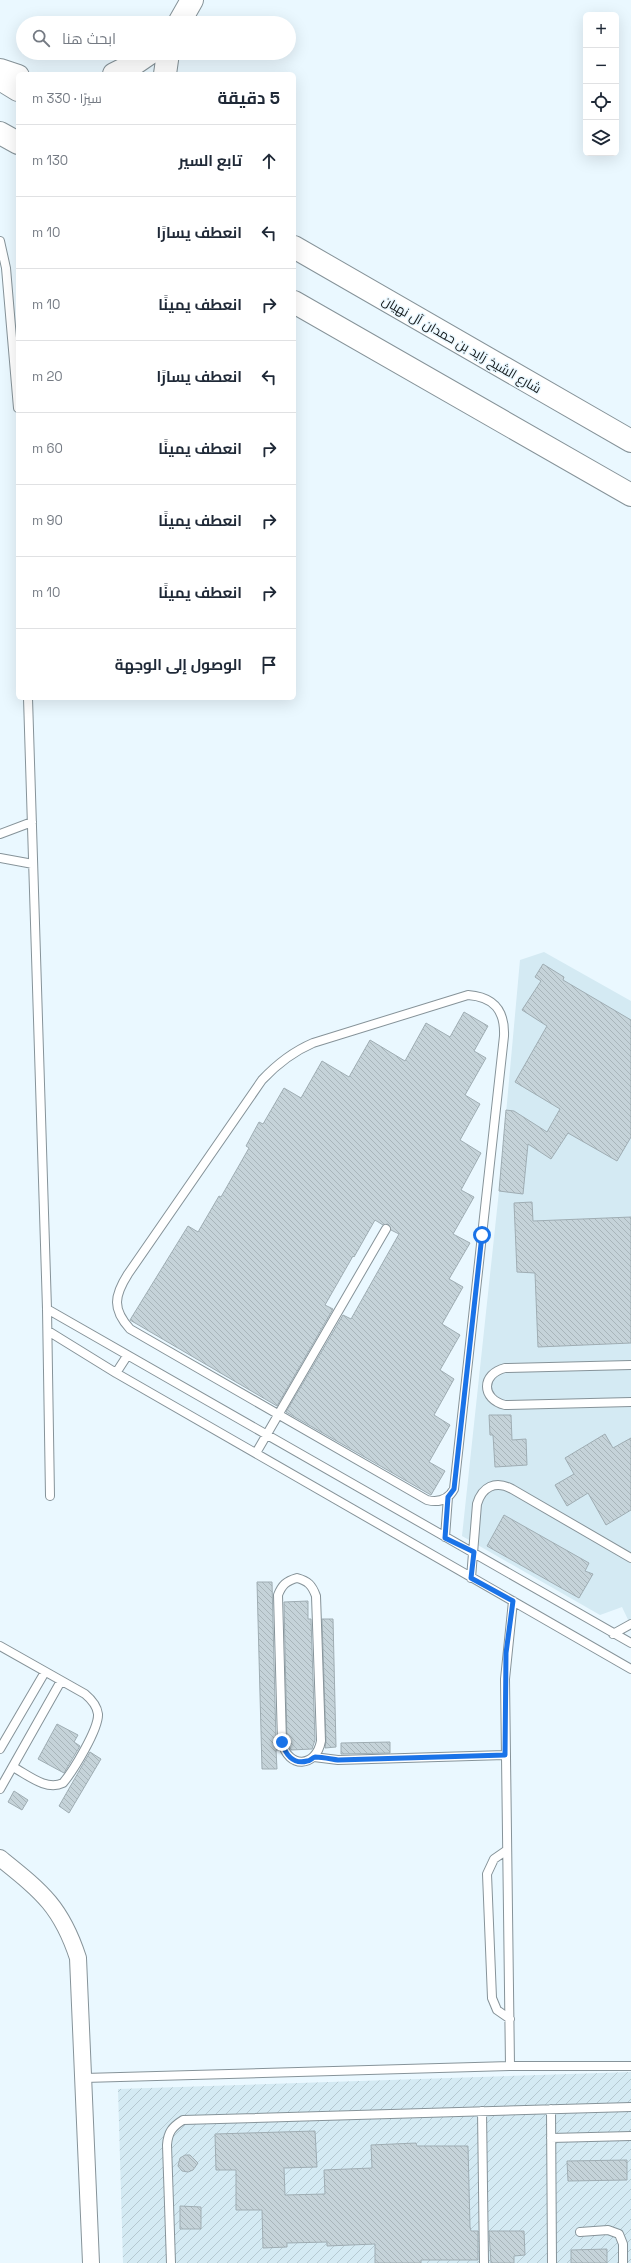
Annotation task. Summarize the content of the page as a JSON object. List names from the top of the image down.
{
  "streets": {
    "main road": ["شارع الشيخ زايد بن حمدان آل نهيان"]
  },
  "page": {
    "map_buttons": ["+", "−"],
    "search": "ابحث هنا",
    "heading": ["5 دقيقة", "سيرًا · 330 m"],
    "list": [
      ["تابع السير", "130 m"],
      ["انعطف يسارًا", "10 m"],
      ["انعطف يمينًا", "10 m"],
      ["انعطف يسارًا", "20 m"],
      ["انعطف يمينًا", "60 m"],
      ["انعطف يمينًا", "90 m"],
      ["انعطف يمينًا", "10 m"],
      "الوصول إلى الوجهة"
    ]
  }
}
